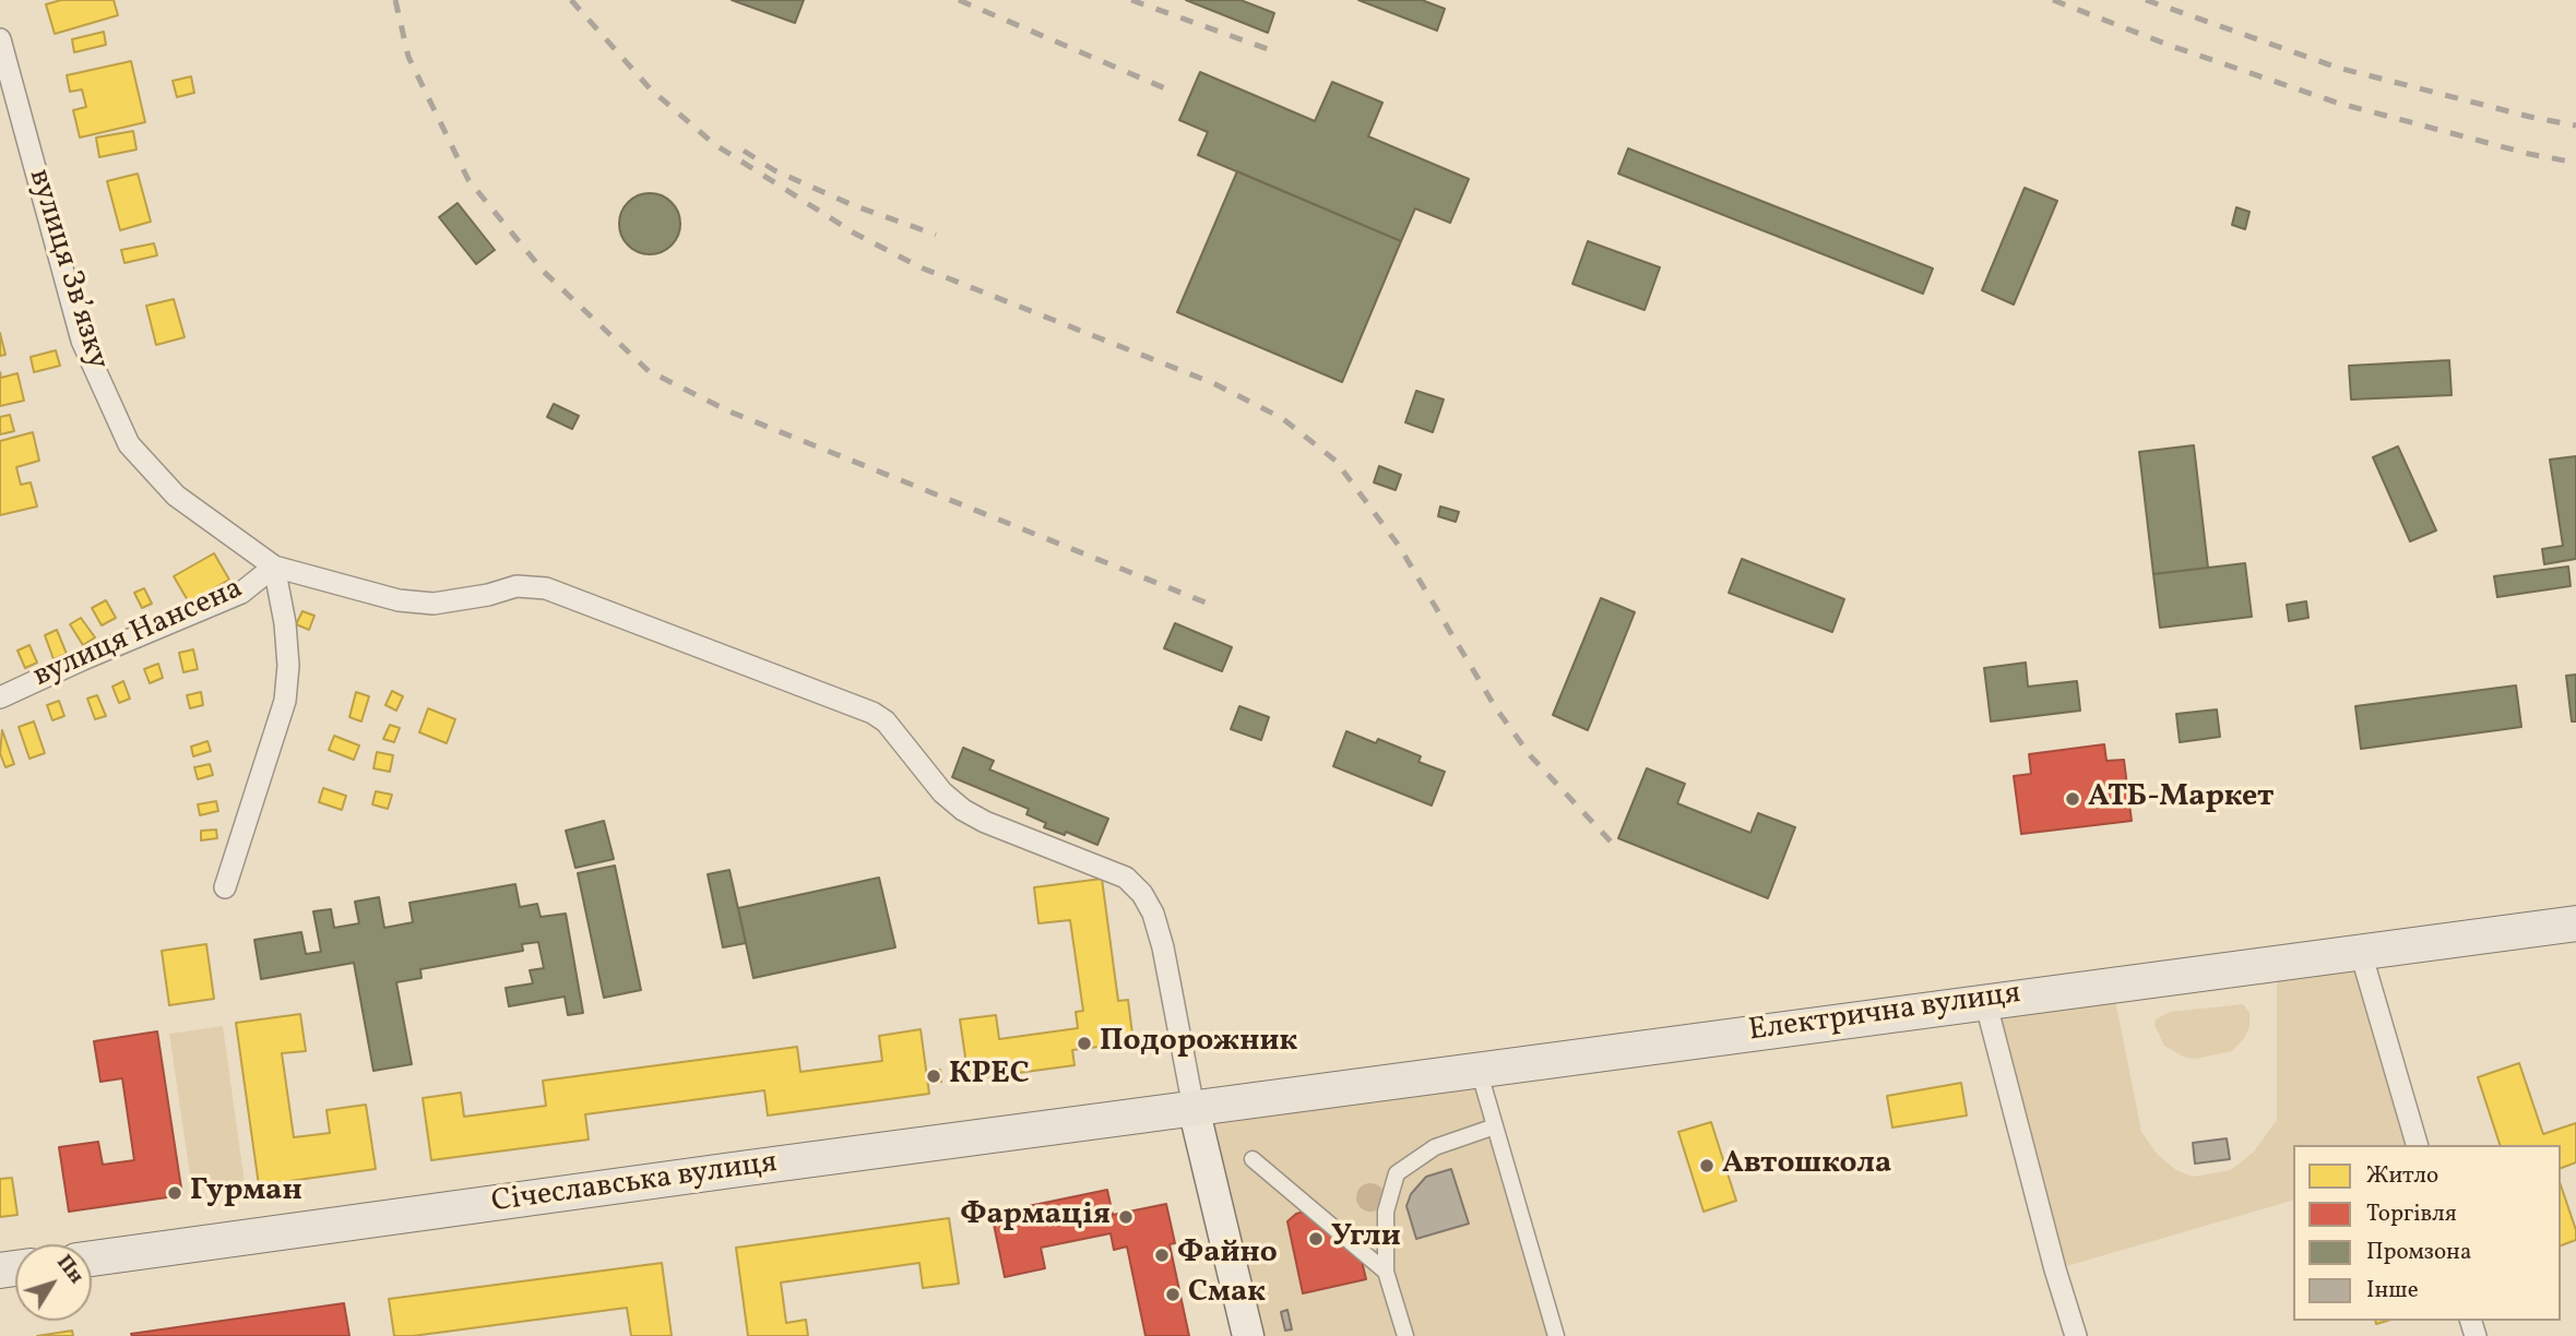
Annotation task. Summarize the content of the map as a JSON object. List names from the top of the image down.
{
  "streets": {
    "main road": ["Електрична вулиця", "Січеславська вулиця"],
    "street": ["вулиця Звʼязку", "вулиця Нансена"]
  },
  "crossings": [
    ["вулиця Звʼязку", "вулиця Нансена"],
    ["Електрична вулиця", "Січеславська вулиця"]
  ],
  "places": [
    "АТБ-Маркет",
    "Подорожник",
    "КРЕС",
    "Автошкола",
    "Гурман",
    "Фармація",
    "Угли",
    "Файно",
    "Смак"
  ],
  "legend": [
    "Житло",
    "Торгівля",
    "Промзона",
    "Інше"
  ],
  "north": "top right"
}
